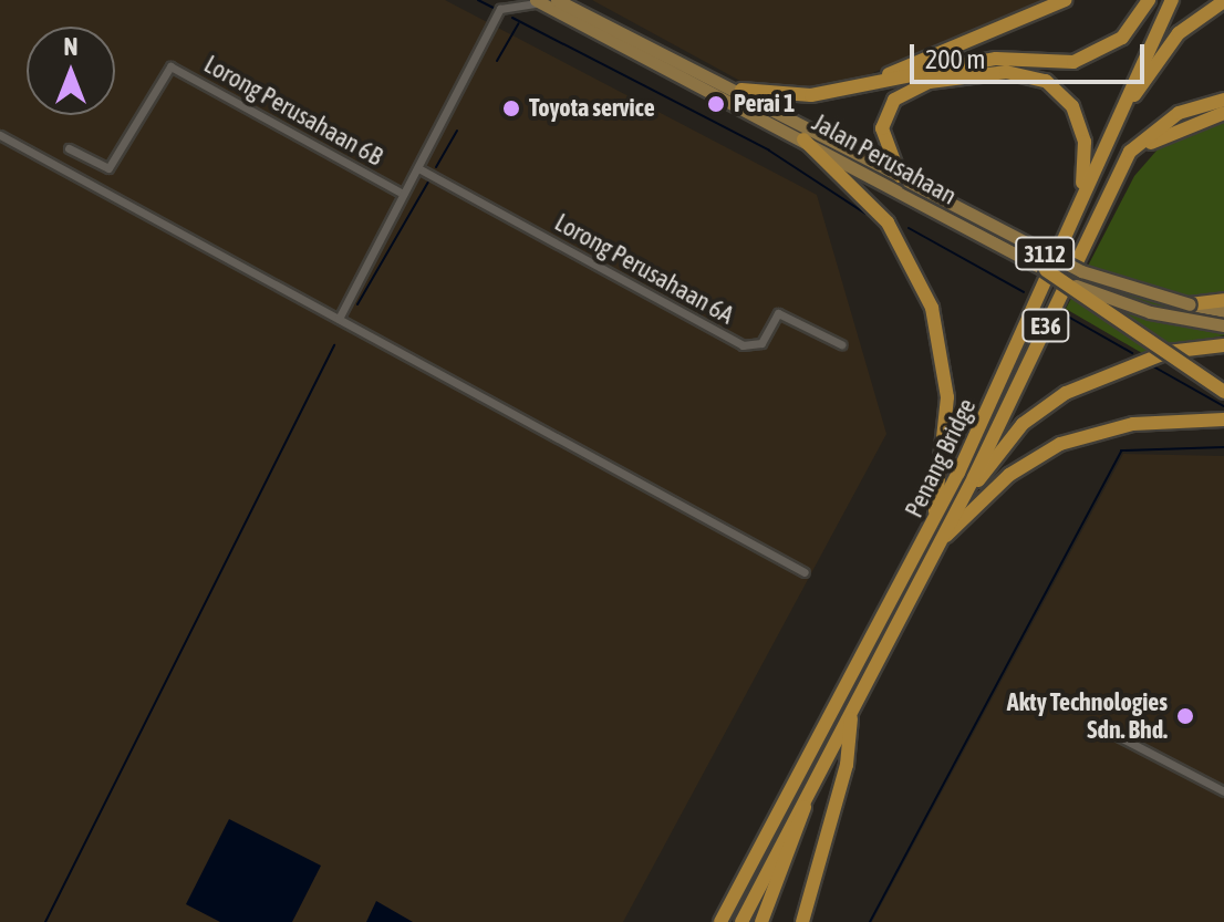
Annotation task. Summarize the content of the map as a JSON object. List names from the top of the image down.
{
  "streets": {
    "highway": ["E36", "Penang Bridge"],
    "main road": ["Jalan Perusahaan", "3112"],
    "street": ["Lorong Perusahaan 6B", "Lorong Perusahaan 6A"]
  },
  "places": ["Perai 1", "Toyota service", "Akty Technologies Sdn. Bhd."],
  "scale_bar": "200 m",
  "north": "top"
}
